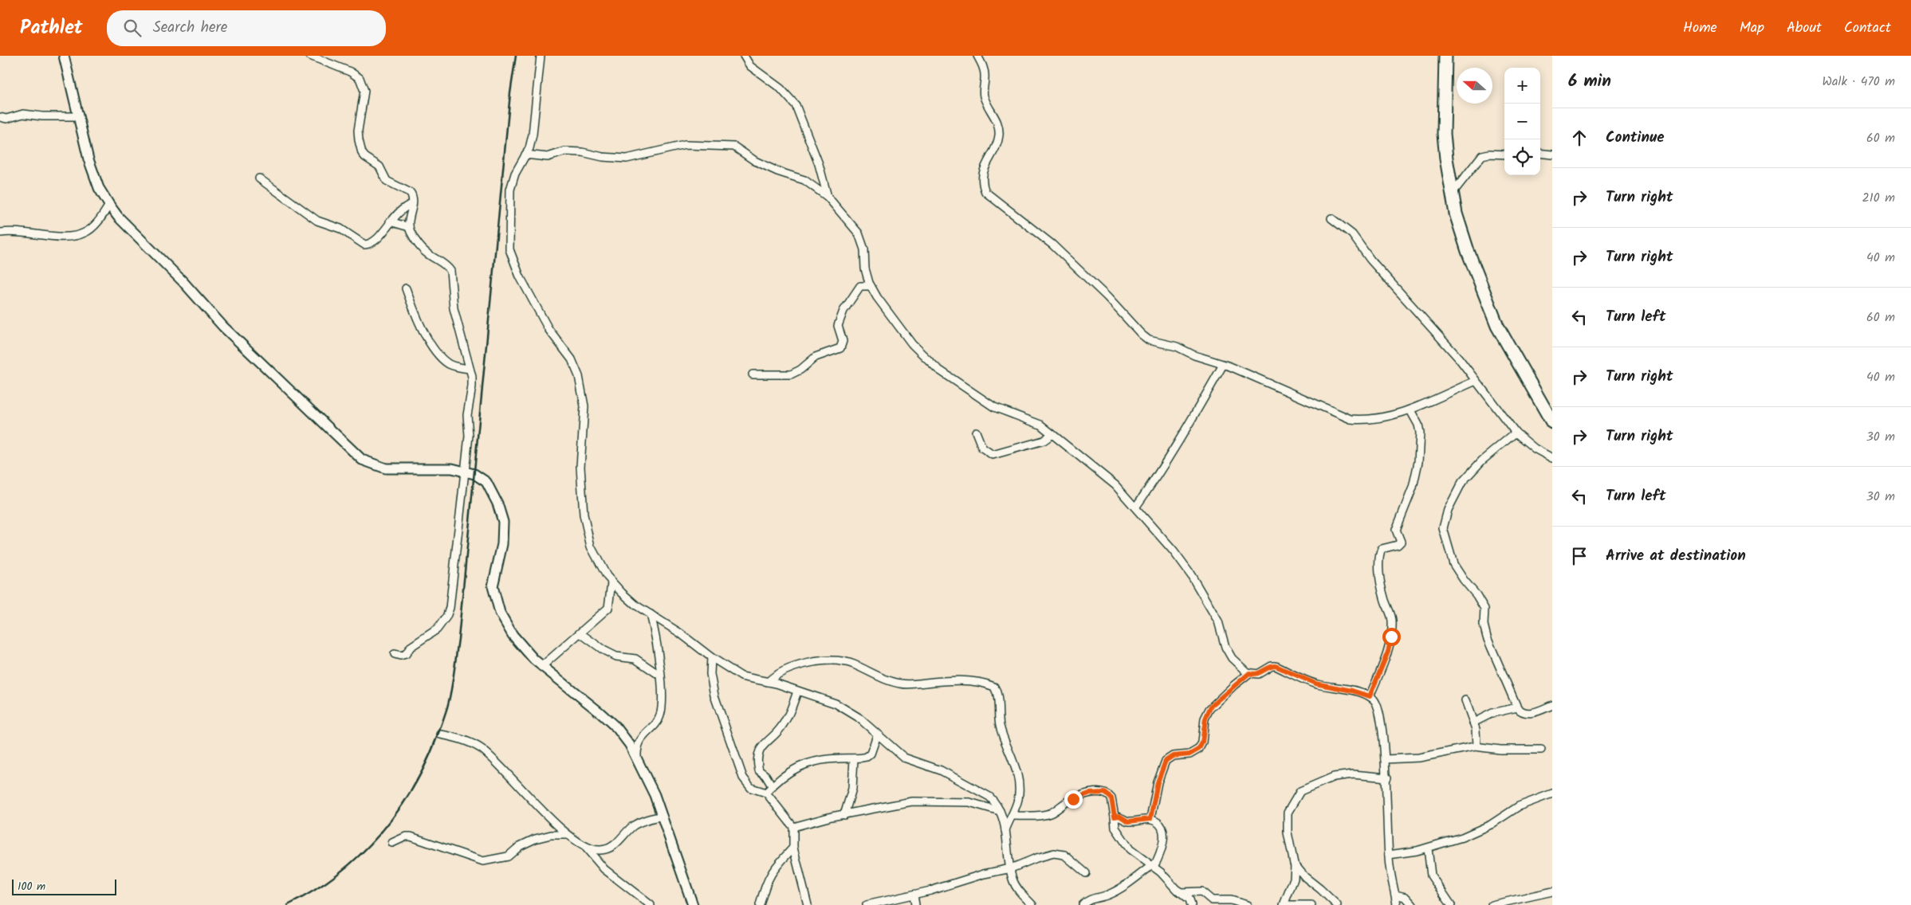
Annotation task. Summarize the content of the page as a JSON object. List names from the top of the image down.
{
  "scale_bar": "100 m",
  "north": "left",
  "page": {
    "header": "Pathlet",
    "search": "Search here",
    "nav": [
      "Home",
      "Map",
      "About",
      "Contact"
    ],
    "heading": ["6 min", "Walk · 470 m"],
    "map_buttons": ["+", "−"],
    "list": [
      ["Continue", "60 m"],
      ["Turn right", "210 m"],
      ["Turn right", "40 m"],
      ["Turn left", "60 m"],
      ["Turn right", "40 m"],
      ["Turn right", "30 m"],
      ["Turn left", "30 m"],
      "Arrive at destination"
    ],
    "scale": "100 m"
  }
}
